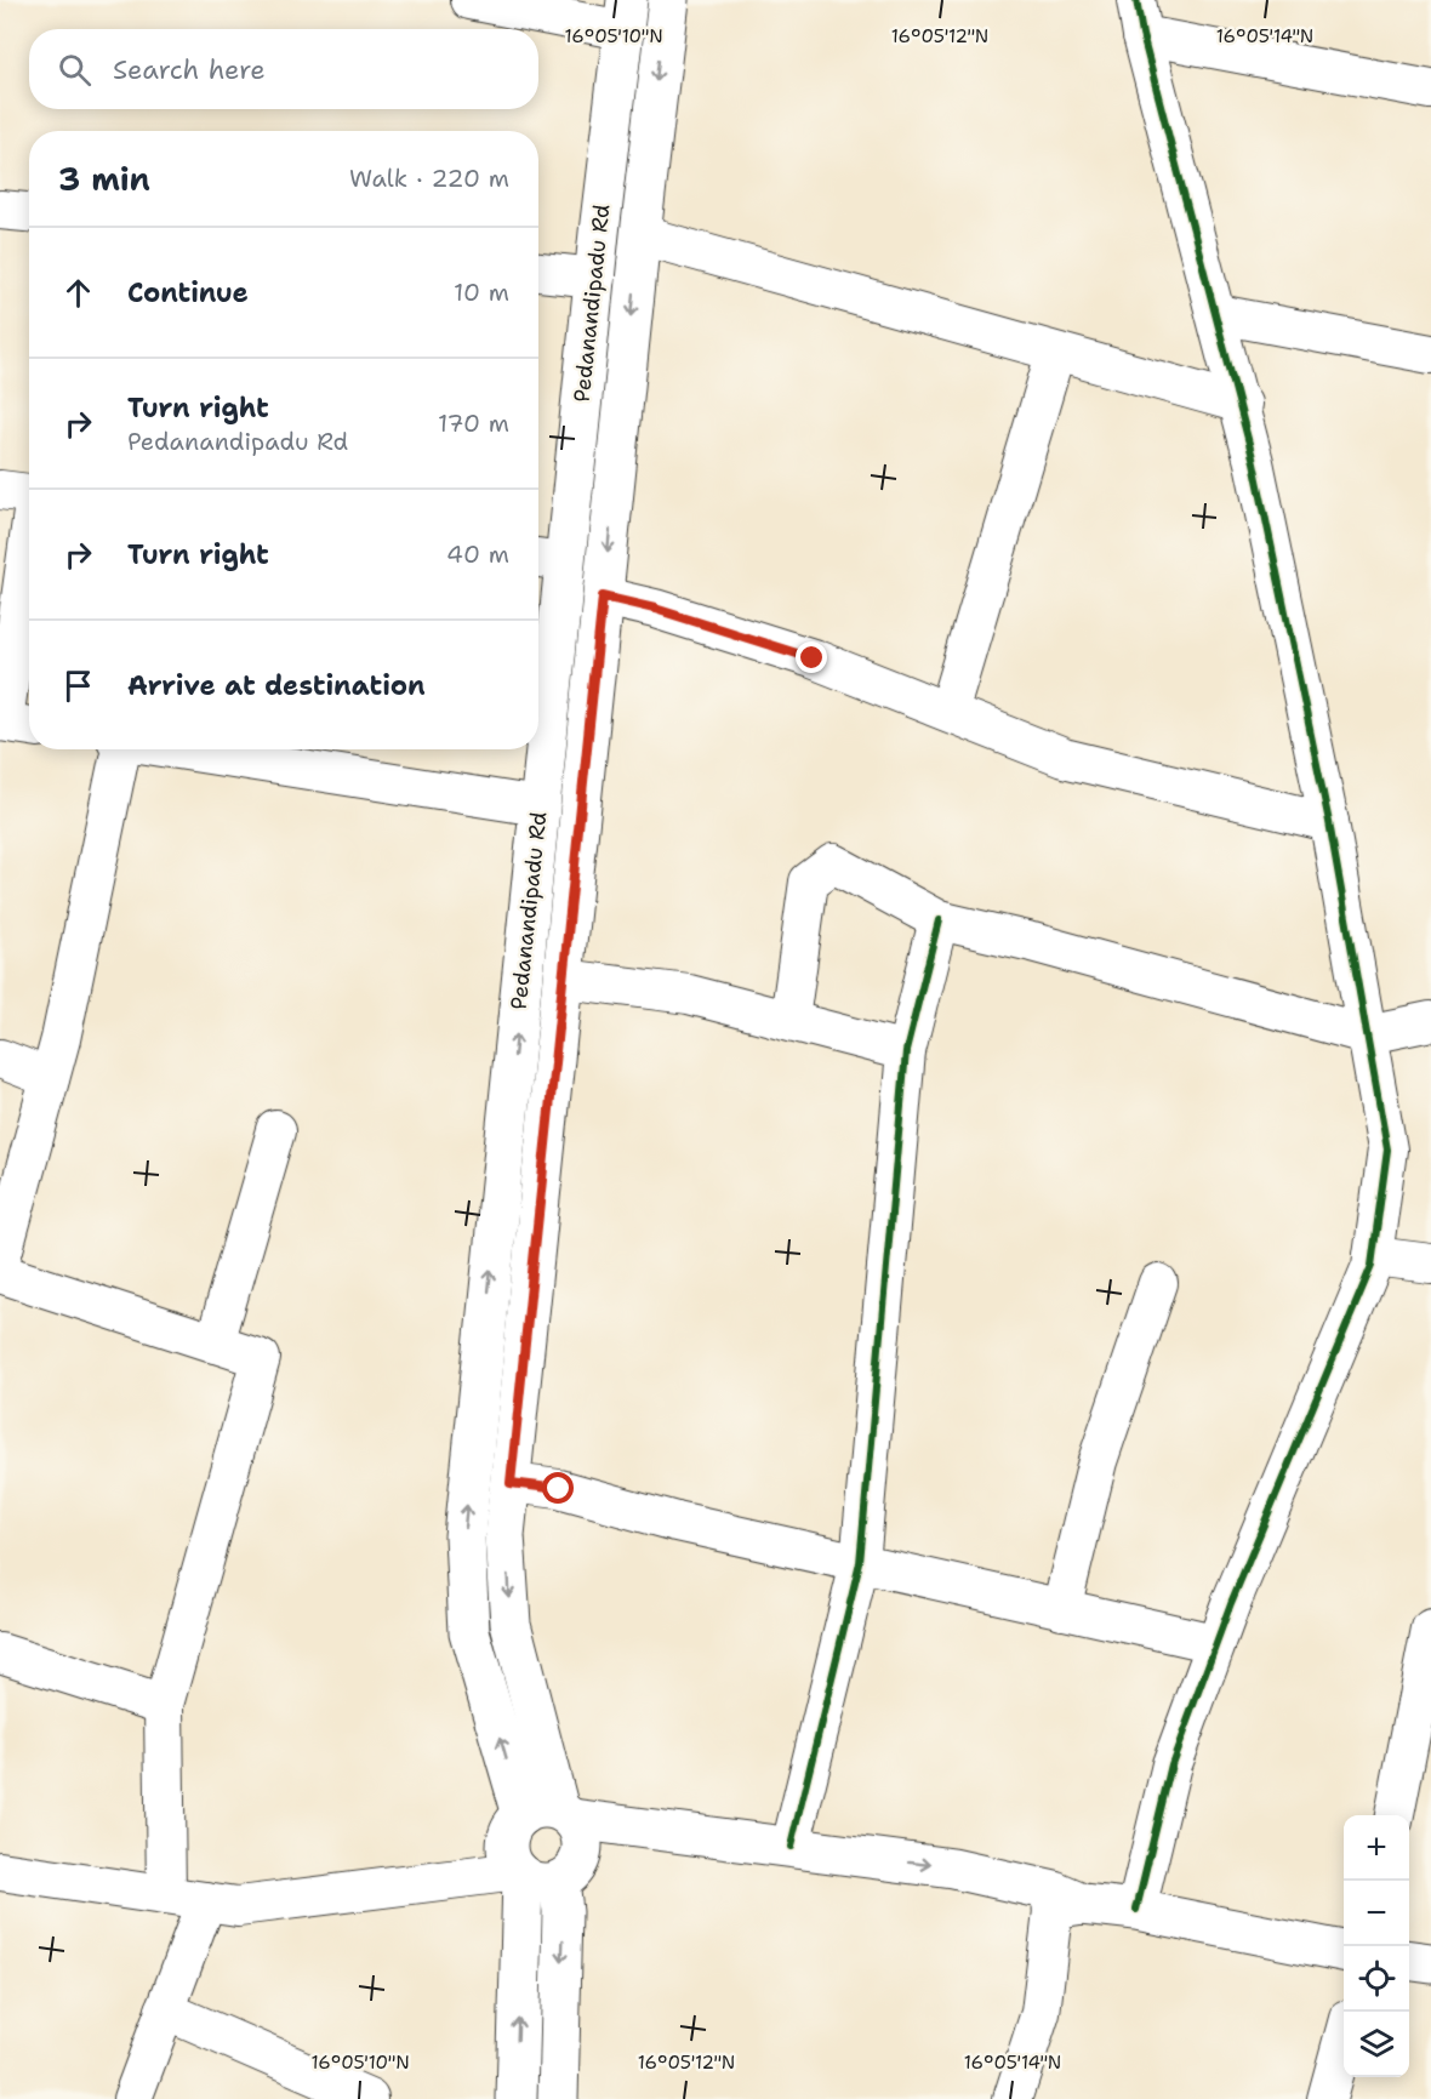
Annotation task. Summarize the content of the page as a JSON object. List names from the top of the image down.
{
  "streets": {
    "main road": ["Pedanandipadu Rd"]
  },
  "page": {
    "search": "Search here",
    "heading": ["3 min", "Walk · 220 m"],
    "list": [
      ["Continue", "10 m"],
      ["Turn right", "Pedanandipadu Rd", "170 m"],
      ["Turn right", "40 m"],
      "Arrive at destination"
    ],
    "map_buttons": ["+", "−"]
  },
  "coordinates": ["16°05'10\"N", "16°05'12\"N", "16°05'14\"N"]
}
